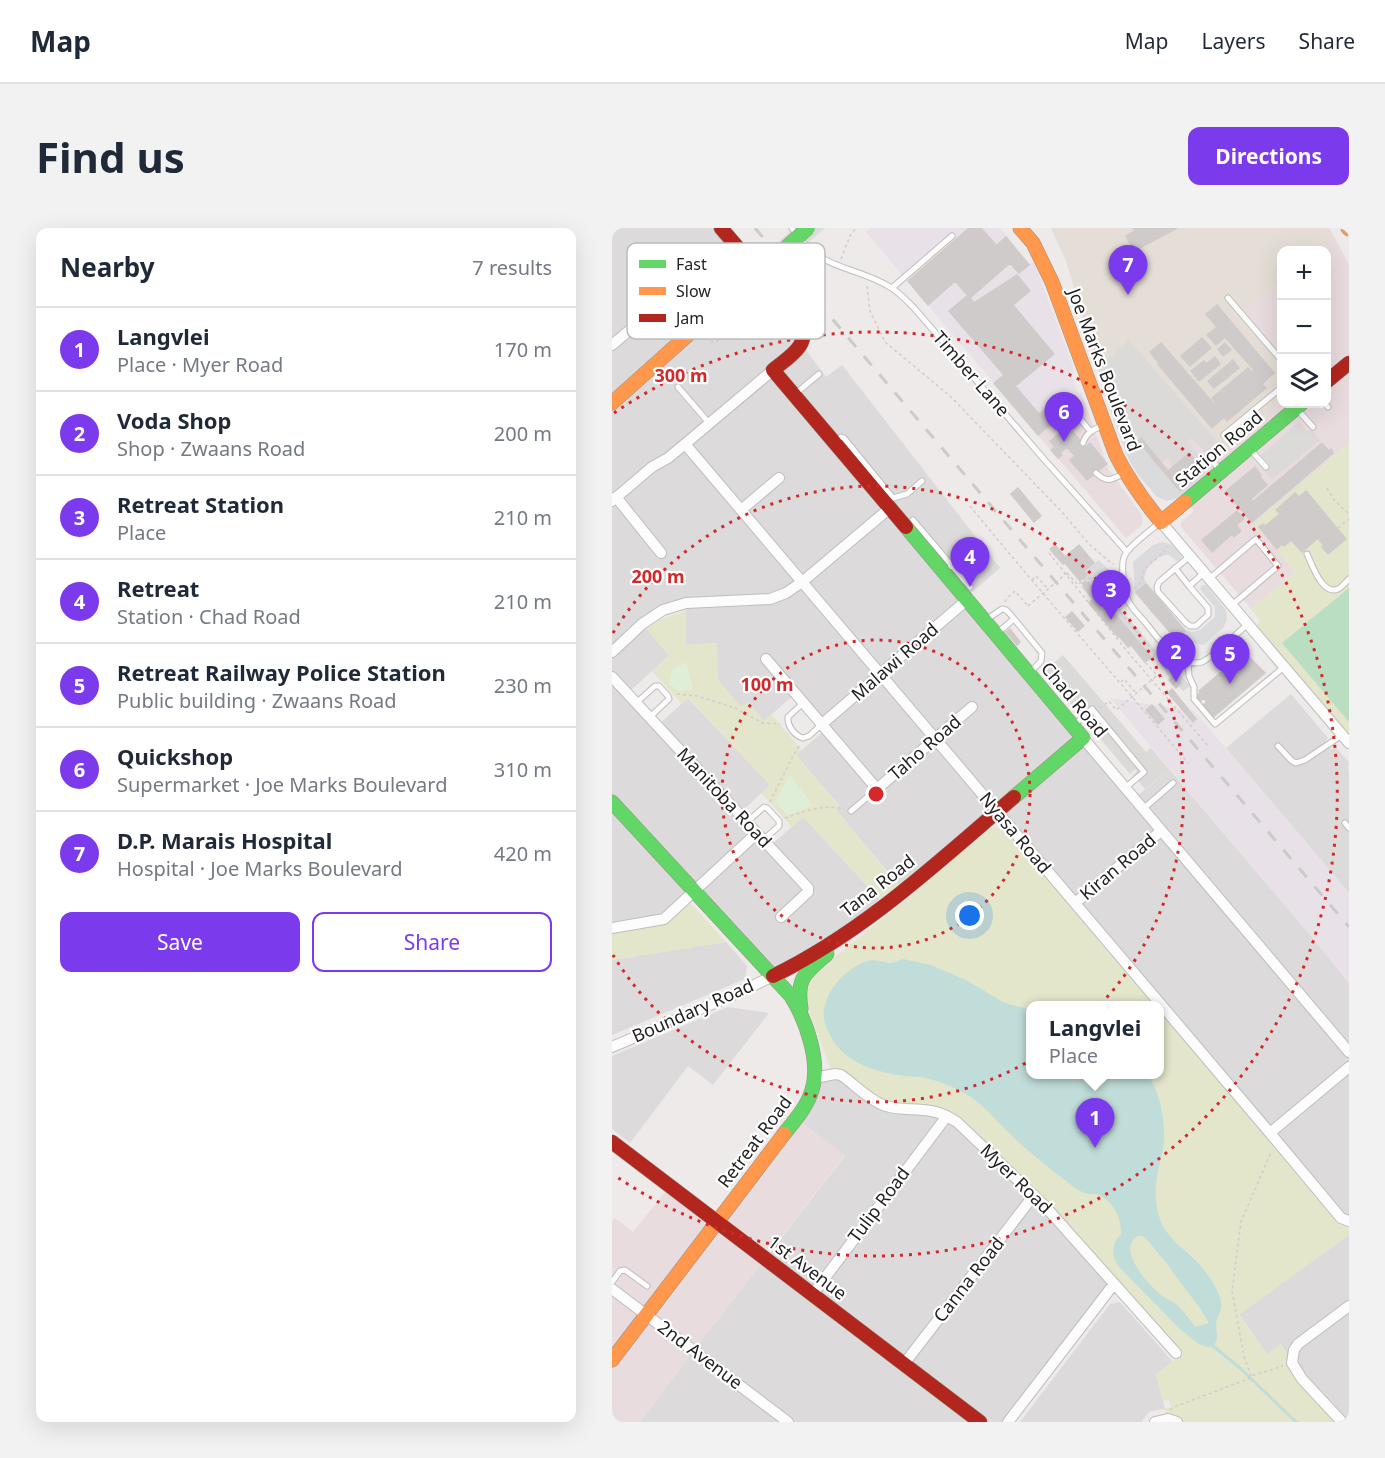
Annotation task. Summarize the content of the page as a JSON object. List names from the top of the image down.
{
  "streets": {
    "main road": [
      "Joe Marks Boulevard",
      "Station Road",
      "Chad Road",
      "Tana Road",
      "Retreat Road",
      "1st Avenue"
    ],
    "street": [
      "Malawi Road",
      "Taho Road",
      "Manitoba Road",
      "Nyasa Road",
      "Kiran Road",
      "Boundary Road",
      "Myer Road",
      "Tulip Road",
      "Canna Road",
      "2nd Avenue"
    ],
    "lane": ["Timber Lane"]
  },
  "crossings": [
    ["Joe Marks Boulevard", "Station Road"],
    ["Malawi Road", "Chad Road"],
    ["Malawi Road", "Nyasa Road"],
    ["Chad Road", "Kiran Road"],
    ["Chad Road", "Tana Road"],
    ["Taho Road", "Nyasa Road"],
    ["Nyasa Road", "Kiran Road"],
    ["Nyasa Road", "Tana Road"],
    ["Tana Road", "Boundary Road"],
    ["Tana Road", "Retreat Road"],
    ["Boundary Road", "Retreat Road"],
    ["Retreat Road", "Myer Road"],
    ["Retreat Road", "1st Avenue"],
    ["Retreat Road", "2nd Avenue"],
    ["Myer Road", "Tulip Road"],
    ["Myer Road", "Canna Road"],
    ["Tulip Road", "1st Avenue"],
    ["1st Avenue", "Canna Road"]
  ],
  "legend": ["Fast", "Slow", "Jam"],
  "page": {
    "header": "Map",
    "nav": ["Map", "Layers", "Share"],
    "buttons": [
      "Directions",
      ["Save", "Share"]
    ],
    "title": "Find us",
    "heading": ["Nearby", "7 results"],
    "pins": [
      "7",
      "6",
      "4",
      "3",
      "2",
      "5",
      "1"
    ],
    "map_buttons": ["+", "−"],
    "list": [
      {
        "mark": "1",
        "name": "Langvlei",
        "note": "Place · Myer Road",
        "value": "170 m"
      },
      {
        "mark": "2",
        "name": "Voda Shop",
        "note": "Shop · Zwaans Road",
        "value": "200 m"
      },
      {
        "mark": "3",
        "name": "Retreat Station",
        "note": "Place",
        "value": "210 m"
      },
      {
        "mark": "4",
        "name": "Retreat",
        "note": "Station · Chad Road",
        "value": "210 m"
      },
      {
        "mark": "5",
        "name": "Retreat Railway Police Station",
        "note": "Public building · Zwaans Road",
        "value": "230 m"
      },
      {
        "mark": "6",
        "name": "Quickshop",
        "note": "Supermarket · Joe Marks Boulevard",
        "value": "310 m"
      },
      {
        "mark": "7",
        "name": "D.P. Marais Hospital",
        "note": "Hospital · Joe Marks Boulevard",
        "value": "420 m"
      }
    ],
    "popup": ["Langvlei", "Place"]
  },
  "rings": ["300 m", "200 m", "100 m"]
}
